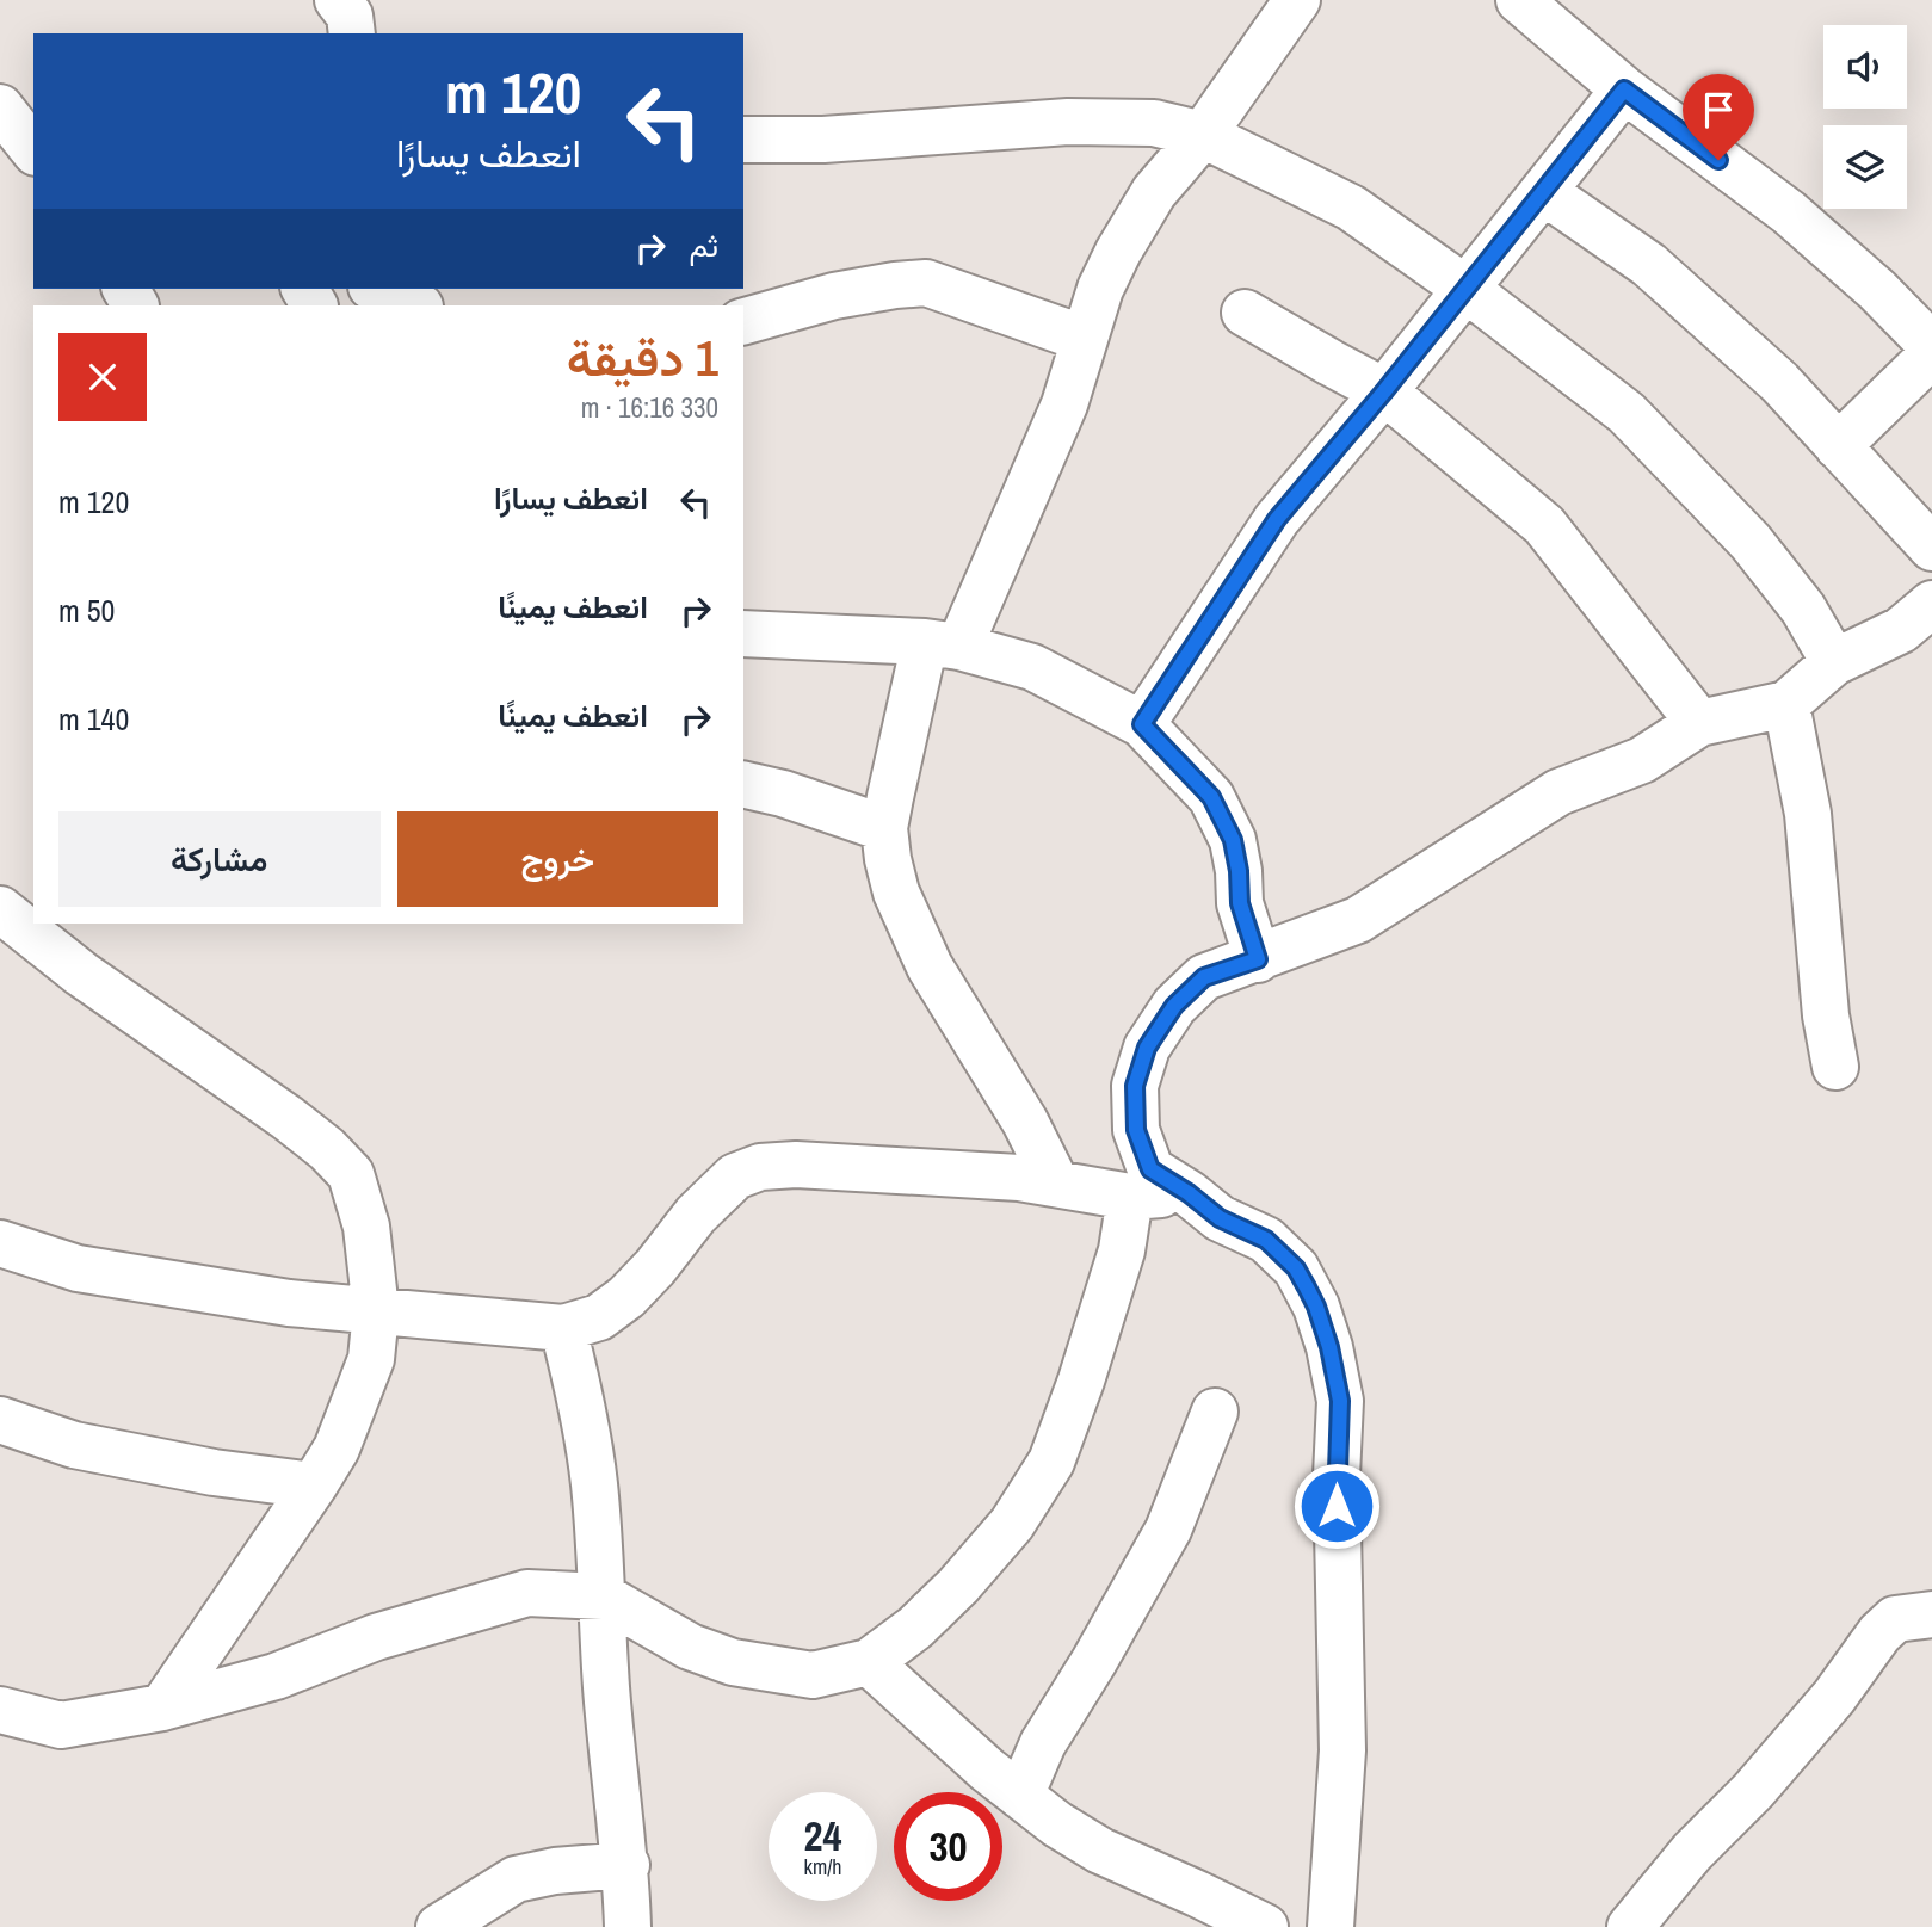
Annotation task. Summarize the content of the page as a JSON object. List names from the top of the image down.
{
  "page": {
    "turn": ["120 m", "انعطف يسارًا"],
    "then": "ثم",
    "heading": ["1 دقيقة", "330 m · 16:16"],
    "list": [
      {
        "name": "انعطف يسارًا",
        "value": "120 m"
      },
      {
        "name": "انعطف يمينًا",
        "value": "50 m"
      },
      {
        "name": "انعطف يمينًا",
        "value": "140 m"
      }
    ],
    "buttons": ["خروج", "مشاركة"],
    "speed": "24 km/h",
    "limit": "30"
  }
}
